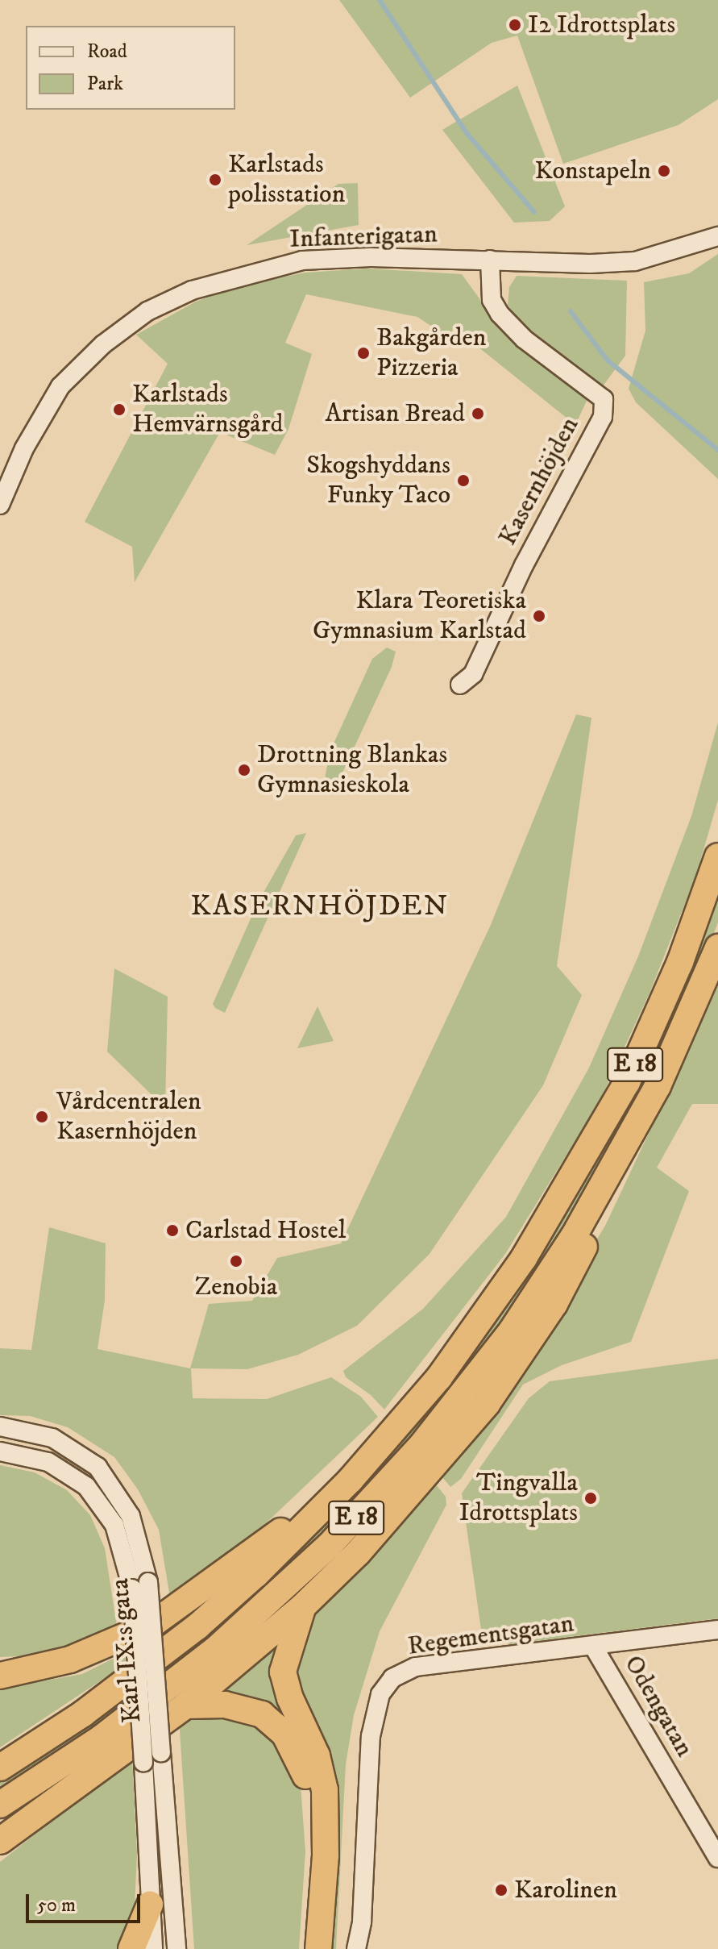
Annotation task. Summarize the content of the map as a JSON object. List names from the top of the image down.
{
  "streets": {
    "highway": ["E 18"],
    "street": [
      "Infanterigatan",
      "Kasernhöjden",
      "Regementsgatan",
      "Karl IX:s gata",
      "Odengatan"
    ]
  },
  "crossings": [
    ["Infanterigatan", "Kasernhöjden"],
    ["Regementsgatan", "Odengatan"]
  ],
  "districts": ["KASERNHÖJDEN"],
  "places": [
    "I2 Idrottsplats",
    "Konstapeln",
    "Karlstads polisstation",
    "Bakgården Pizzeria",
    "Karlstads Hemvärnsgård",
    "Artisan Bread",
    "Skogshyddans Funky Taco",
    "Klara Teoretiska Gymnasium Karlstad",
    "Drottning Blankas Gymnasieskola",
    "Vårdcentralen Kasernhöjden",
    "Carlstad Hostel",
    "Zenobia",
    "Tingvalla Idrottsplats",
    "Karolinen"
  ],
  "legend": ["Road", "Park"],
  "scale_bar": "50 m"
}
